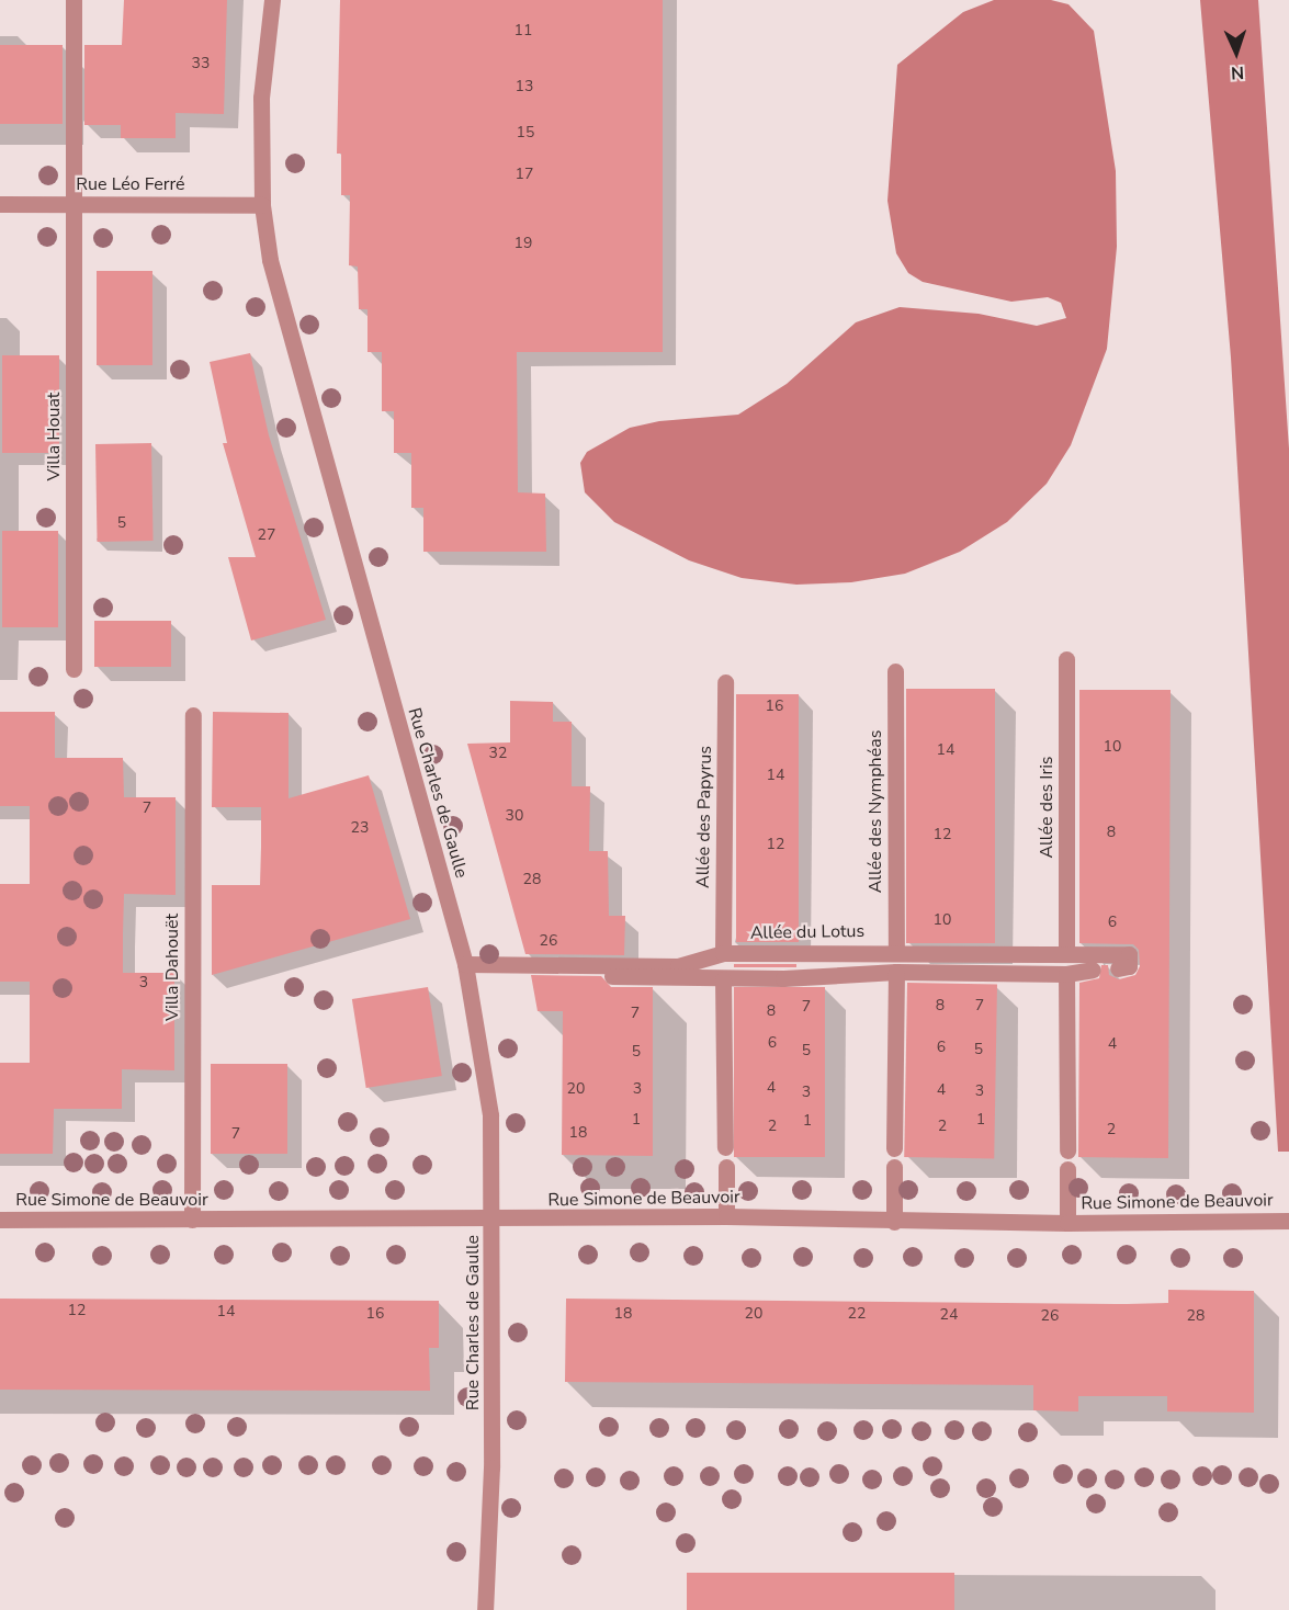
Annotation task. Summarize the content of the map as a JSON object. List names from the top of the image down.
{
  "streets": {
    "street": [
      "Rue Léo Ferré",
      "Villa Houat",
      "Rue Charles de Gaulle",
      "Allée des Iris",
      "Allée des Nymphéas",
      "Allée des Papyrus",
      "Allée du Lotus",
      "Villa Dahouët",
      "Rue Simone de Beauvoir"
    ]
  },
  "crossings": [
    ["Rue Léo Ferré", "Villa Houat"],
    ["Rue Léo Ferré", "Rue Charles de Gaulle"],
    ["Rue Charles de Gaulle", "Allée du Lotus"],
    ["Rue Charles de Gaulle", "Rue Simone de Beauvoir"],
    ["Allée des Iris", "Allée du Lotus"],
    ["Allée des Nymphéas", "Allée du Lotus"],
    ["Allée des Papyrus", "Allée du Lotus"],
    ["Villa Dahouët", "Rue Simone de Beauvoir"]
  ],
  "house_numbers": [
    "11",
    "33",
    "13",
    "15",
    "17",
    "19",
    "5",
    "27",
    "16",
    "10",
    "14",
    "32",
    "14",
    "7",
    "30",
    "23",
    "8",
    "12",
    "12",
    "28",
    "10",
    "6",
    "26",
    "3",
    "8",
    "7",
    "7",
    "8",
    "7",
    "6",
    "4",
    "6",
    "5",
    "5",
    "5",
    "4",
    "20",
    "3",
    "4",
    "3",
    "3",
    "1",
    "1",
    "1",
    "2",
    "2",
    "2",
    "18",
    "7",
    "12",
    "14",
    "16",
    "18",
    "20",
    "22",
    "24",
    "26",
    "28"
  ],
  "north": "bottom"
}
